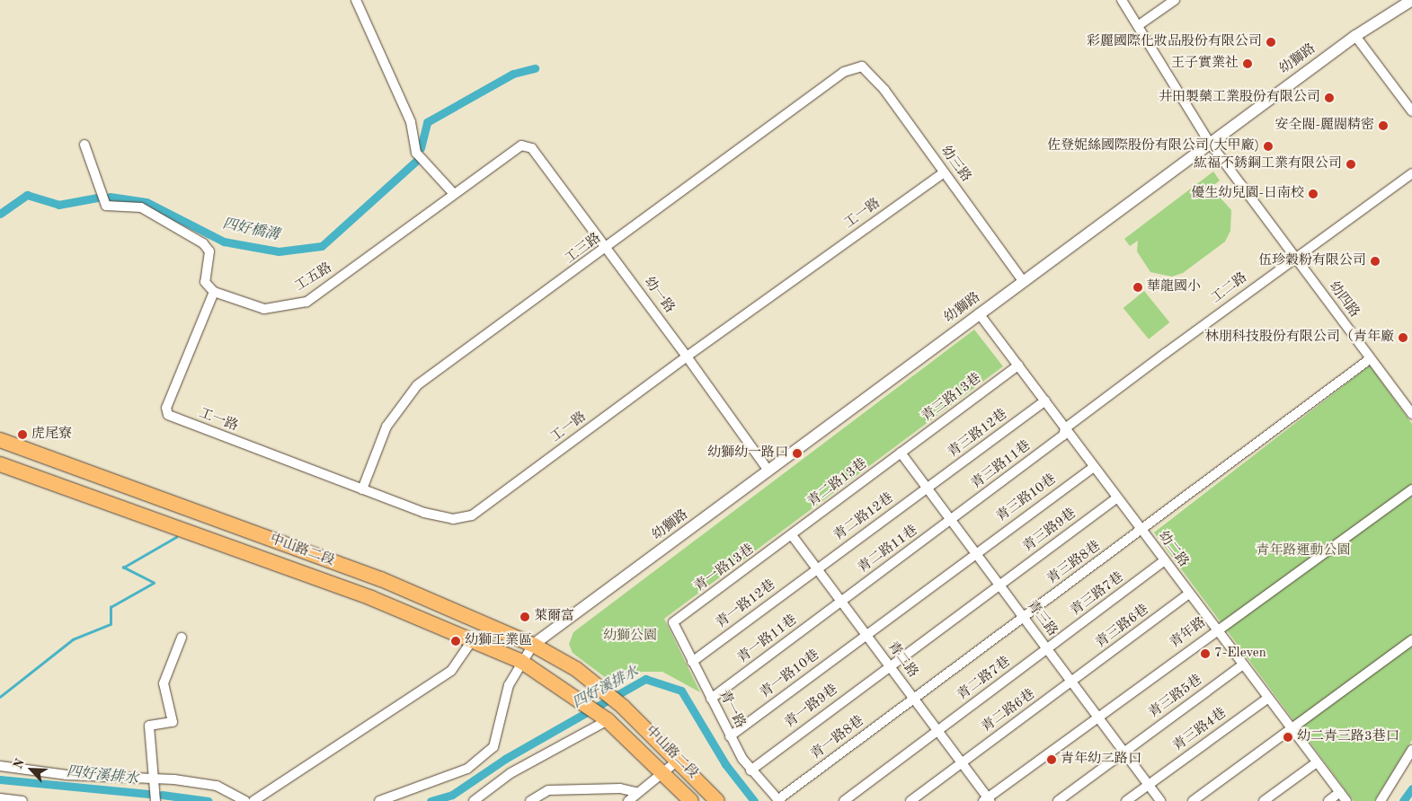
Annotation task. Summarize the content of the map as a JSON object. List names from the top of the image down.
{
  "streets": {
    "main road": ["中山路二段"],
    "street": [
      "幼獅路",
      "幼三路",
      "工一路",
      "工三路",
      "工五路",
      "工二路",
      "幼一路",
      "幼四路",
      "青三路13巷",
      "青三路12巷",
      "青三路11巷",
      "青二路13巷",
      "青三路10巷",
      "青二路12巷",
      "青三路9巷",
      "青二路11巷",
      "幼二路",
      "青三路8巷",
      "青一路13巷",
      "青三路7巷",
      "青一路12巷",
      "青三路",
      "青三路6巷",
      "青年路",
      "青一路11巷",
      "青二路",
      "青一路10巷",
      "青二路7巷",
      "青三路5巷",
      "青一路9巷",
      "青一路",
      "青二路6巷",
      "青三路4巷",
      "青一路8巷"
    ]
  },
  "crossings": [
    ["幼獅路", "幼三路"],
    ["幼獅路", "幼一路"],
    ["幼獅路", "幼四路"],
    ["幼獅路", "幼二路"],
    ["幼獅路", "中山路二段"],
    ["幼三路", "工一路"],
    ["幼三路", "工三路"],
    ["工一路", "工三路"],
    ["工一路", "工五路"],
    ["工一路", "幼一路"],
    ["工三路", "幼一路"],
    ["工五路", "幼一路"],
    ["工二路", "幼四路"],
    ["工二路", "青三路11巷"],
    ["工二路", "幼二路"],
    ["幼四路", "青三路8巷"],
    ["青三路13巷", "青二路13巷"],
    ["青三路13巷", "幼二路"],
    ["青三路13巷", "青三路"],
    ["青三路12巷", "青二路12巷"],
    ["青三路12巷", "幼二路"],
    ["青三路12巷", "青三路"],
    ["青三路11巷", "青二路11巷"],
    ["青三路11巷", "幼二路"],
    ["青三路11巷", "青三路"],
    ["青二路13巷", "青一路13巷"],
    ["青二路13巷", "青三路"],
    ["青二路13巷", "青二路"],
    ["青三路10巷", "幼二路"],
    ["青三路10巷", "青三路"],
    ["青三路10巷", "青二路"],
    ["青三路10巷", "青一路10巷"],
    ["青二路12巷", "青一路12巷"],
    ["青二路12巷", "青三路"],
    ["青二路12巷", "青二路"],
    ["青三路9巷", "幼二路"],
    ["青三路9巷", "青三路"],
    ["青三路9巷", "青二路"],
    ["青三路9巷", "青一路9巷"],
    ["青二路11巷", "青三路"],
    ["青二路11巷", "青一路11巷"],
    ["青二路11巷", "青二路"],
    ["幼二路", "青三路8巷"],
    ["幼二路", "青三路7巷"],
    ["幼二路", "青三路6巷"],
    ["幼二路", "青年路"],
    ["幼二路", "青三路5巷"],
    ["幼二路", "青三路4巷"],
    ["青三路8巷", "青三路"],
    ["青三路8巷", "青二路"],
    ["青三路8巷", "青一路8巷"],
    ["青一路13巷", "青二路"],
    ["青一路13巷", "青一路"],
    ["青三路7巷", "青三路"],
    ["青三路7巷", "青二路7巷"],
    ["青一路12巷", "青二路"],
    ["青一路12巷", "青一路"],
    ["青三路", "青三路6巷"],
    ["青三路", "青年路"],
    ["青三路", "青二路7巷"],
    ["青三路", "青三路5巷"],
    ["青三路", "青二路6巷"],
    ["青三路", "青三路4巷"],
    ["青三路6巷", "青二路6巷"],
    ["青年路", "青二路"],
    ["青一路11巷", "青二路"],
    ["青一路11巷", "青一路"],
    ["青二路", "青一路10巷"],
    ["青二路", "青二路7巷"],
    ["青二路", "青一路9巷"],
    ["青二路", "青二路6巷"],
    ["青二路", "青一路8巷"],
    ["青一路10巷", "青一路"],
    ["青一路9巷", "青一路"],
    ["青一路", "青一路8巷"]
  ],
  "water": ["四好橋溝", "四好溪排水"],
  "parks": ["青年路運動公園", "幼獅公園"],
  "places": [
    "彩麗國際化妝品股份有限公司",
    "王子實業社",
    "井田製藥工業股份有限公司",
    "安全閥-麗閥精密",
    "佐登妮絲國際股份有限公司(大甲廠)",
    "紘福不銹鋼工業有限公司",
    "優生幼兒園-日南校",
    "伍珍穀粉有限公司",
    "華龍國小",
    "林朋科技股份有限公司（青年廠",
    "虎尾寮",
    "幼獅幼一路口",
    "萊爾富",
    "幼獅工業區",
    "7-Eleven",
    "幼二青三路3巷口",
    "青年幼二路口"
  ],
  "north": "top left"
}
